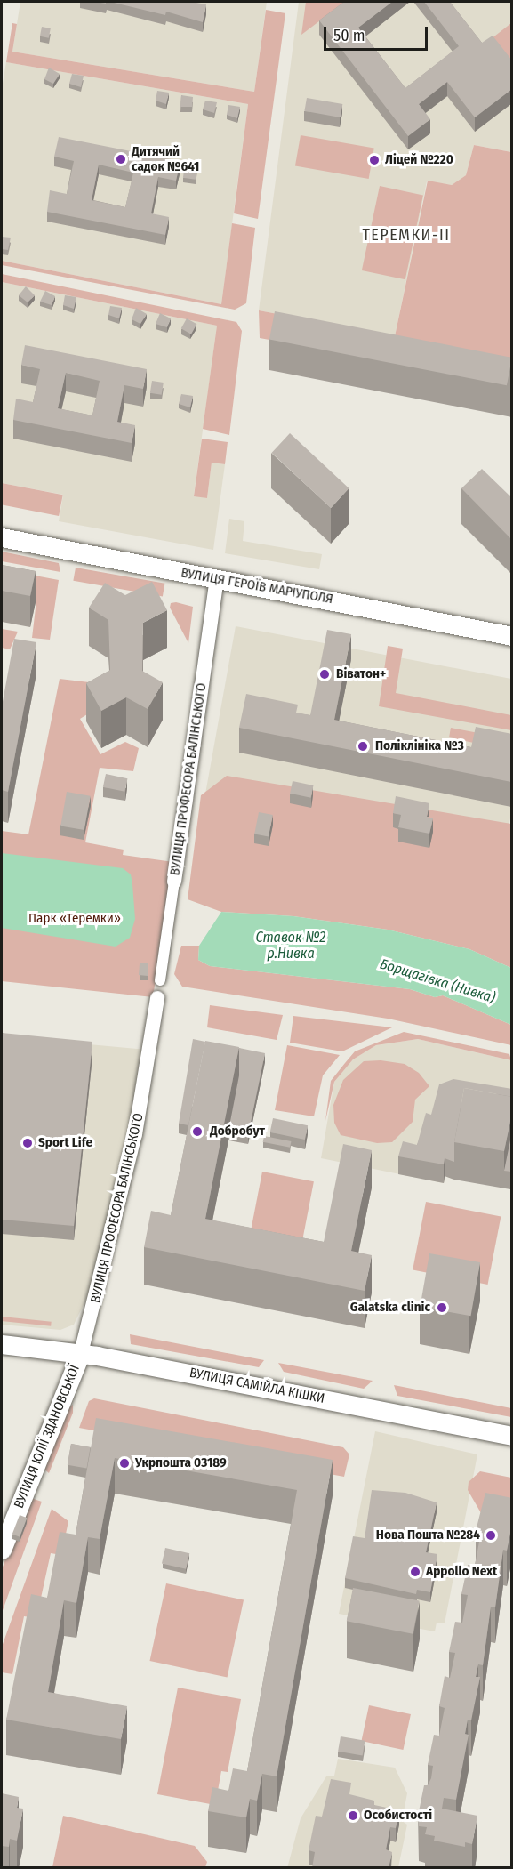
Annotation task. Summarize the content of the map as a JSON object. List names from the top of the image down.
{
  "streets": {
    "street": [
      "ВУЛИЦЯ ГЕРОЇВ МАРІУПОЛЯ",
      "ВУЛИЦЯ ПРОФЕСОРА БАЛІНСЬКОГО",
      "ВУЛИЦЯ САМІЙЛА КІШКИ",
      "ВУЛИЦЯ ЮЛІЇ ЗДАНОВСЬКОЇ"
    ]
  },
  "crossings": [
    ["ВУЛИЦЯ ГЕРОЇВ МАРІУПОЛЯ", "ВУЛИЦЯ ПРОФЕСОРА БАЛІНСЬКОГО"],
    ["ВУЛИЦЯ ПРОФЕСОРА БАЛІНСЬКОГО", "ВУЛИЦЯ САМІЙЛА КІШКИ"],
    ["ВУЛИЦЯ ПРОФЕСОРА БАЛІНСЬКОГО", "ВУЛИЦЯ ЮЛІЇ ЗДАНОВСЬКОЇ"],
    ["ВУЛИЦЯ САМІЙЛА КІШКИ", "ВУЛИЦЯ ЮЛІЇ ЗДАНОВСЬКОЇ"]
  ],
  "districts": ["ТЕРЕМКИ-ІІ"],
  "water": ["Ставок №2 р.Нивка", "Борщагівка (Нивка)"],
  "parks": ["Парк «Теремки»"],
  "places": [
    "Дитячий садок №641",
    "Ліцей №220",
    "Віватон+",
    "Поліклініка №3",
    "Добробут",
    "Sport Life",
    "Galatska clinic",
    "Укрпошта 03189",
    "Нова Пошта №284",
    "Appollo Next",
    "Особистості"
  ],
  "scale_bar": "50 m"
}
